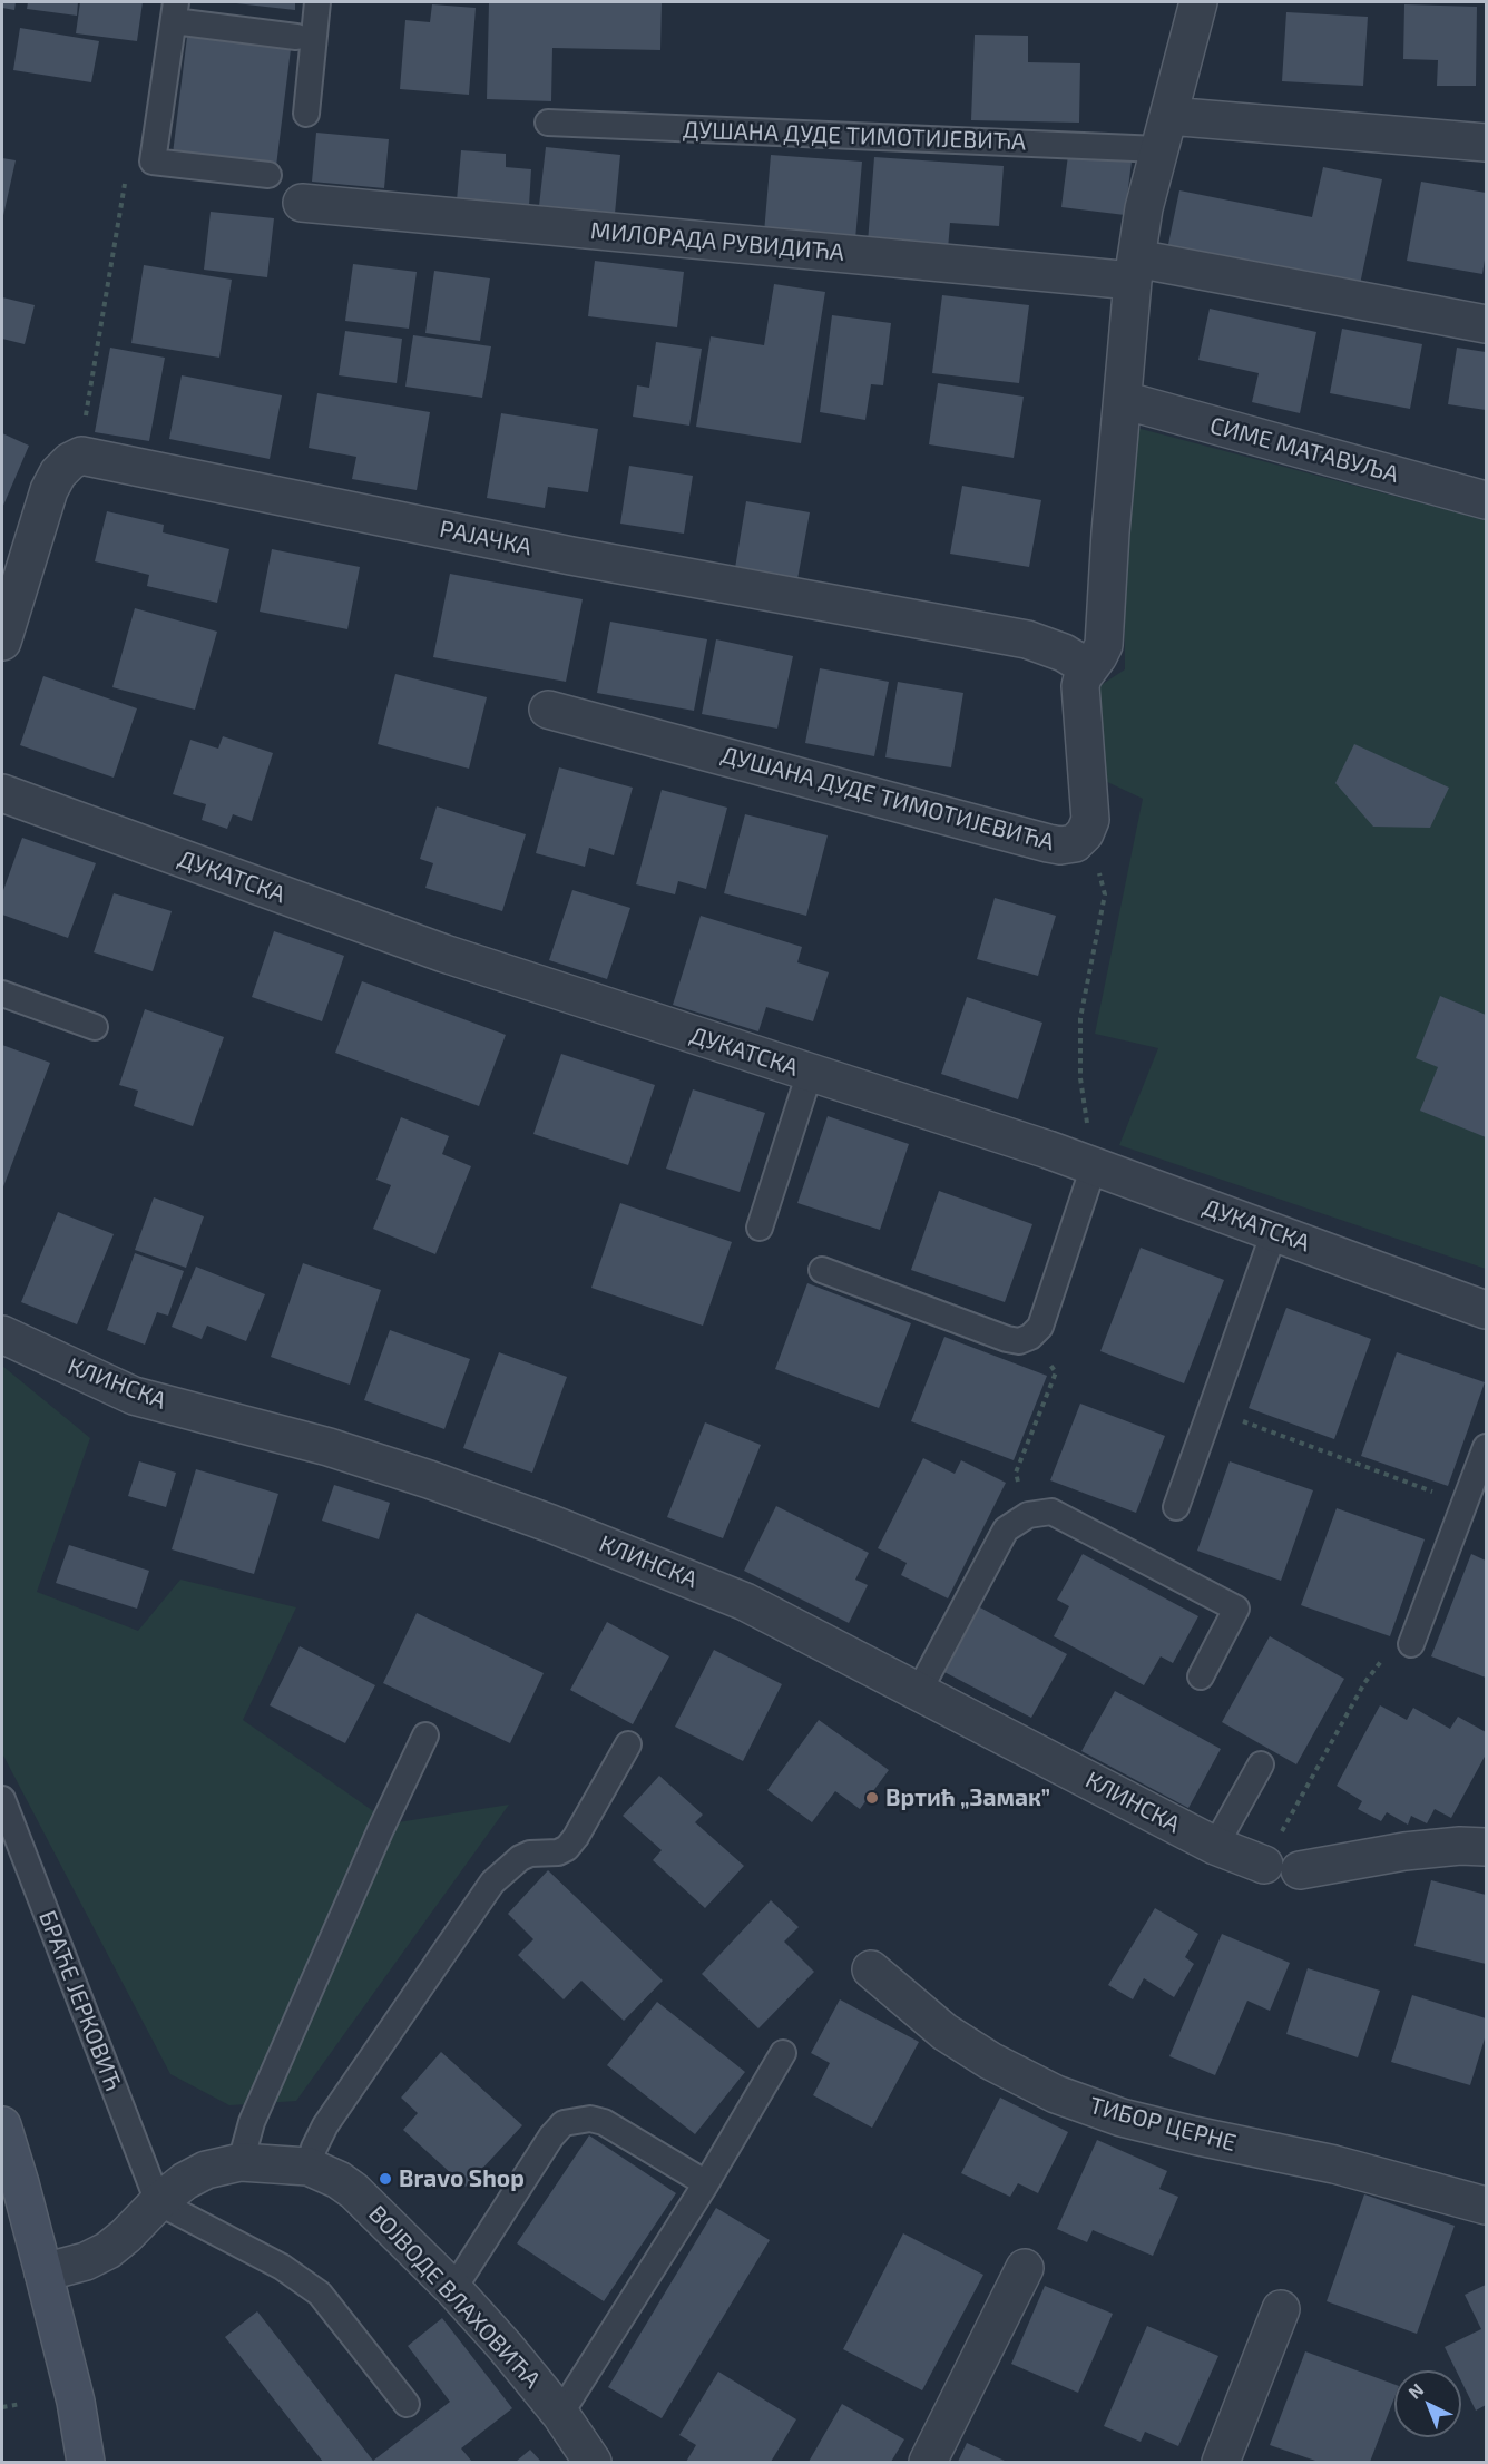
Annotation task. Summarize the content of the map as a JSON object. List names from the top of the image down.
{
  "streets": {
    "street": [
      "ДУШАНА ДУДЕ ТИМОТИЈЕВИЋА",
      "МИЛОРАДА РУВИДИЋА",
      "СИМЕ МАТАВУЉА",
      "РАЈАЧКА",
      "ДУКАТСКА",
      "КЛИНСКА",
      "ТИБОР ЦЕРНЕ",
      "ВОЈВОДЕ ВЛАХОВИЋА"
    ],
    "lane": ["БРАЋЕ ЈЕРКОВИЋ"]
  },
  "crossings": [
    ["ДУШАНА ДУДЕ ТИМОТИЈЕВИЋА", "МИЛОРАДА РУВИДИЋА"],
    ["ДУШАНА ДУДЕ ТИМОТИЈЕВИЋА", "СИМЕ МАТАВУЉА"],
    ["ДУШАНА ДУДЕ ТИМОТИЈЕВИЋА", "РАЈАЧКА"],
    ["БРАЋЕ ЈЕРКОВИЋ", "ВОЈВОДЕ ВЛАХОВИЋА"]
  ],
  "places": ["Вртић „Замак”", "Bravo Shop"],
  "north": "top left"
}
